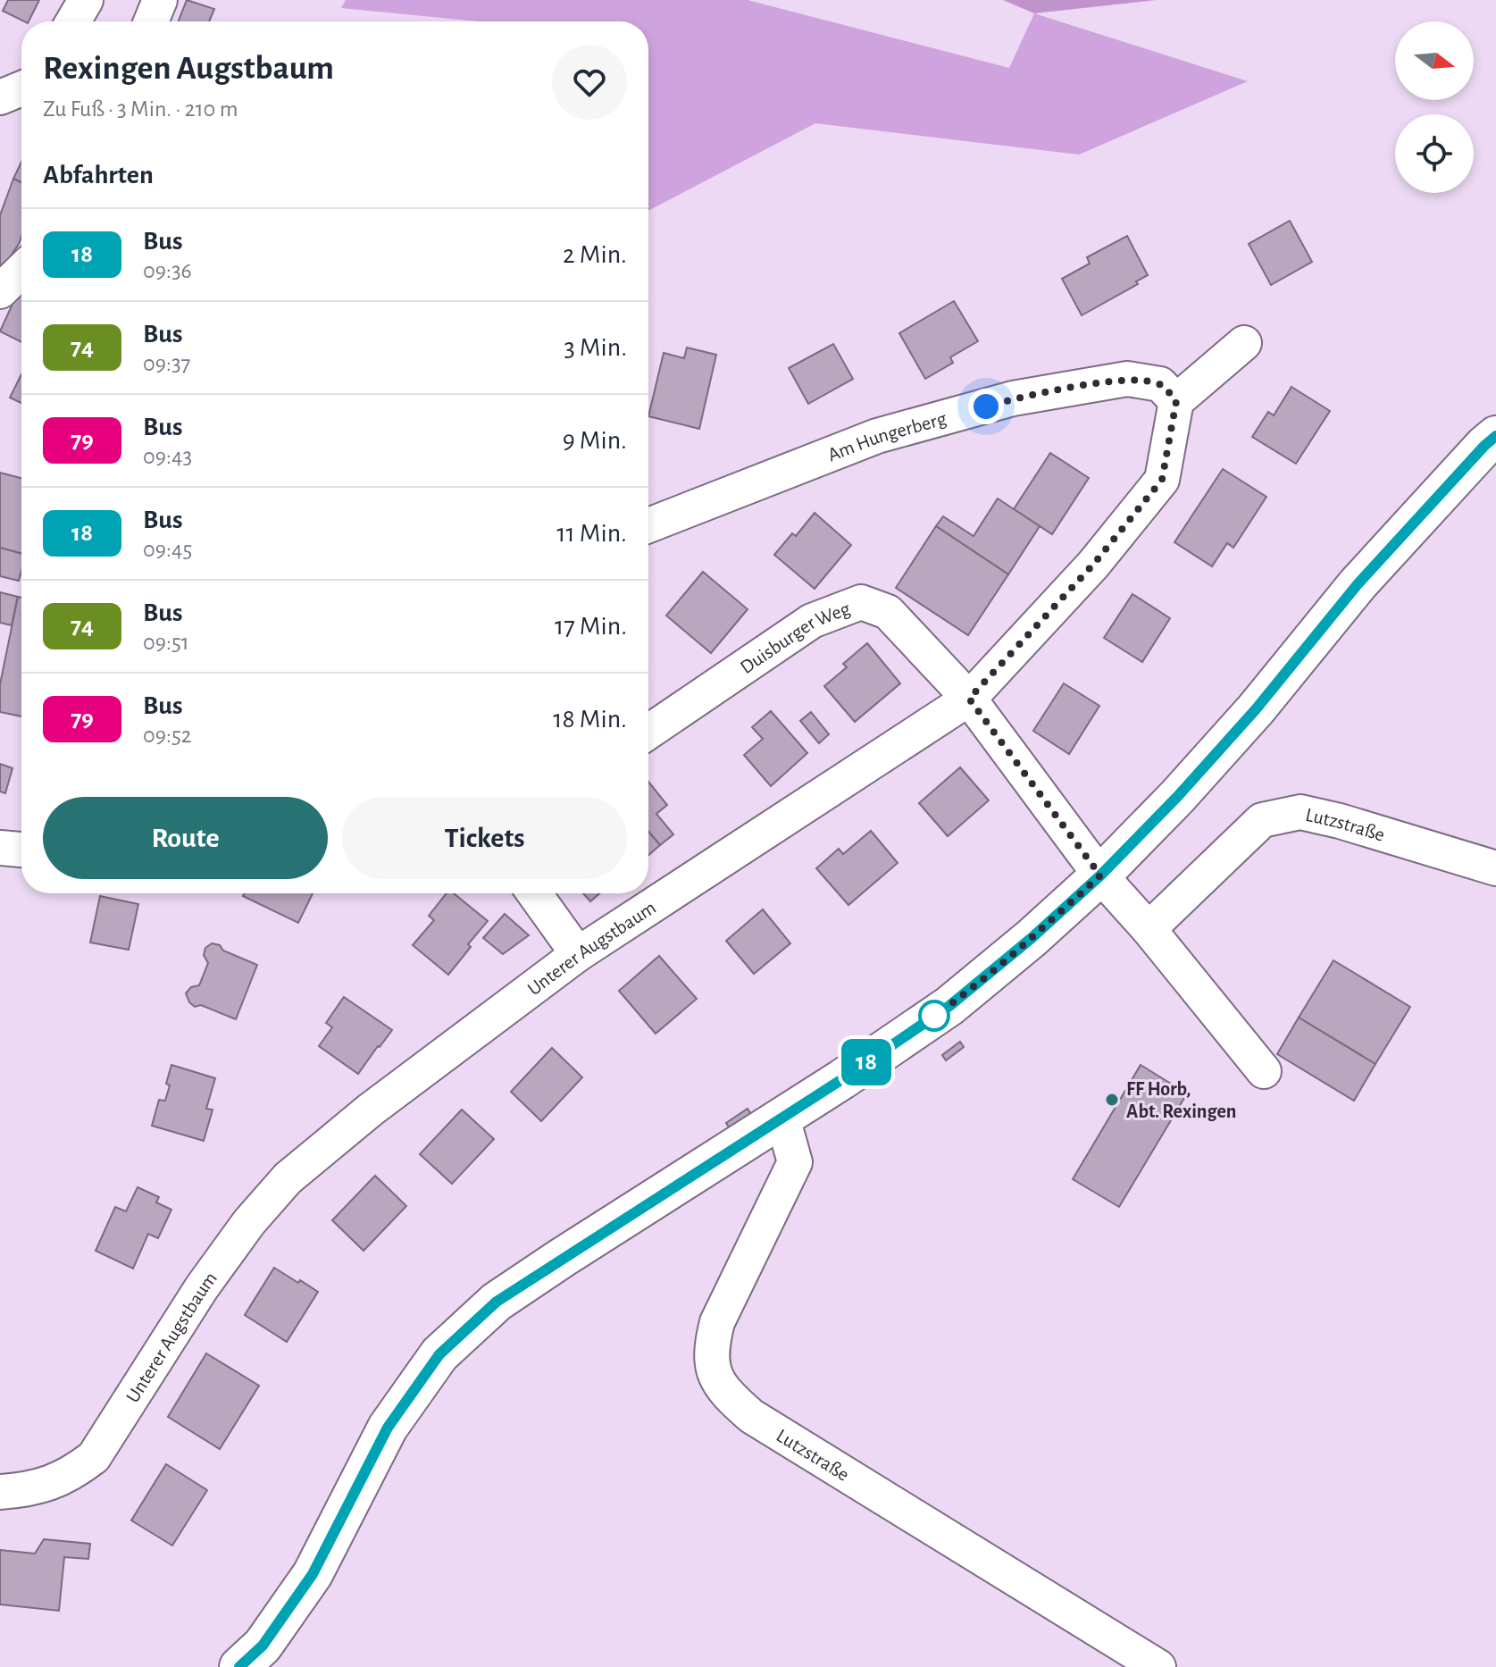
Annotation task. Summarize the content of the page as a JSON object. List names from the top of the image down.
{
  "streets": {
    "street": [
      "Am Hungerberg",
      "Duisburger Weg",
      "Lutzstraße",
      "Unterer Augstbaum"
    ]
  },
  "crossings": [
    ["Am Hungerberg", "Unterer Augstbaum"],
    ["Duisburger Weg", "Unterer Augstbaum"]
  ],
  "places": ["FF Horb, Abt. Rexingen"],
  "lines": ["bus line 18"],
  "north": "right",
  "page": {
    "on_map": "18",
    "heading": [
      ["Rexingen Augstbaum", "Zu Fuß · 3 Min. · 210 m"],
      "Abfahrten"
    ],
    "list": [
      {
        "mark": "18",
        "name": "Bus",
        "note": "09:36",
        "value": "2 Min."
      },
      {
        "mark": "74",
        "name": "Bus",
        "note": "09:37",
        "value": "3 Min."
      },
      {
        "mark": "79",
        "name": "Bus",
        "note": "09:43",
        "value": "9 Min."
      },
      {
        "mark": "18",
        "name": "Bus",
        "note": "09:45",
        "value": "11 Min."
      },
      {
        "mark": "74",
        "name": "Bus",
        "note": "09:51",
        "value": "17 Min."
      },
      {
        "mark": "79",
        "name": "Bus",
        "note": "09:52",
        "value": "18 Min."
      }
    ],
    "buttons": ["Route", "Tickets"]
  }
}
